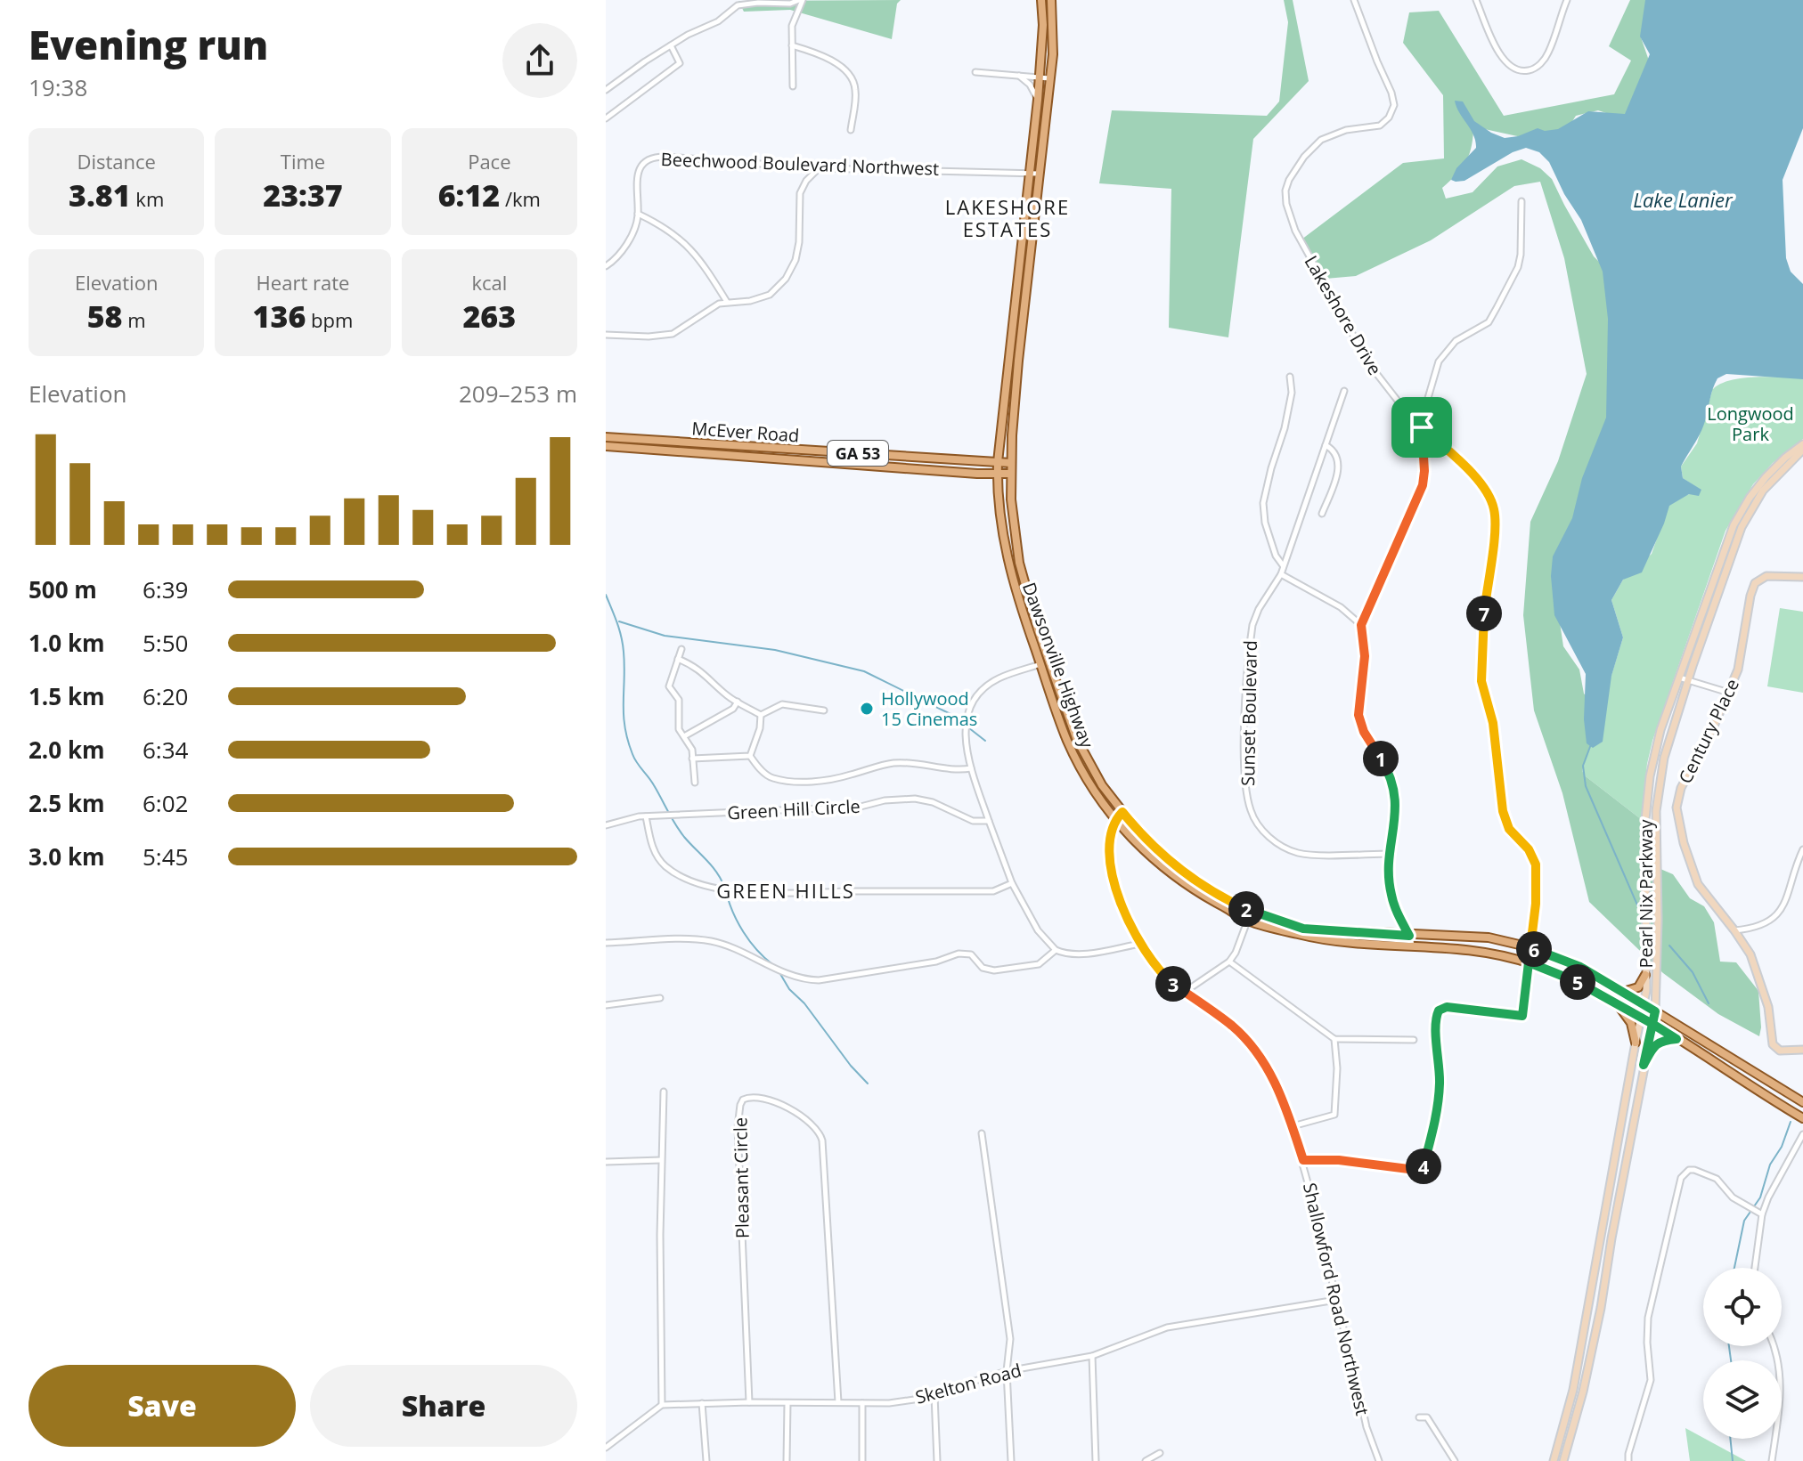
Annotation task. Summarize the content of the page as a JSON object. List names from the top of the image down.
{
  "streets": {
    "main road": ["McEver Road", "GA 53", "Dawsonville Highway"],
    "street": [
      "Beechwood Boulevard Northwest",
      "Lakeshore Drive",
      "Sunset Boulevard",
      "Century Place",
      "Green Hill Circle",
      "Pearl Nix Parkway",
      "Pleasant Circle",
      "Shallowford Road Northwest",
      "Skelton Road"
    ]
  },
  "crossings": [
    ["Beechwood Boulevard Northwest", "Dawsonville Highway"],
    ["Lakeshore Drive", "Dawsonville Highway"],
    ["Lakeshore Drive", "Shallowford Road Northwest"],
    ["McEver Road", "Dawsonville Highway"],
    ["Dawsonville Highway", "Pearl Nix Parkway"],
    ["Dawsonville Highway", "Shallowford Road Northwest"],
    ["Pleasant Circle", "Skelton Road"],
    ["Shallowford Road Northwest", "Skelton Road"]
  ],
  "districts": ["LAKESHORE ESTATES", "GREEN HILLS"],
  "water": ["Lake Lanier"],
  "parks": ["Longwood Park"],
  "places": ["Hollywood 15 Cinemas"],
  "page": {
    "heading": ["Evening run", "19:38"],
    "stats": [
      ["Distance", "3.81 km"],
      ["Time", "23:37"],
      ["Pace", "6:12 /km"],
      ["Elevation", "58 m"],
      ["Heart rate", "136 bpm"],
      ["kcal", "263"]
    ],
    "chart": ["Elevation", "209–253 m"],
    "list": [
      {
        "name": "500 m",
        "note": "6:39"
      },
      {
        "name": "1.0 km",
        "note": "5:50"
      },
      {
        "name": "1.5 km",
        "note": "6:20"
      },
      {
        "name": "2.0 km",
        "note": "6:34"
      },
      {
        "name": "2.5 km",
        "note": "6:02"
      },
      {
        "name": "3.0 km",
        "note": "5:45"
      }
    ],
    "pins": [
      "7",
      "1",
      "2",
      "6",
      "5",
      "3",
      "4"
    ],
    "buttons": ["Save", "Share"]
  }
}
